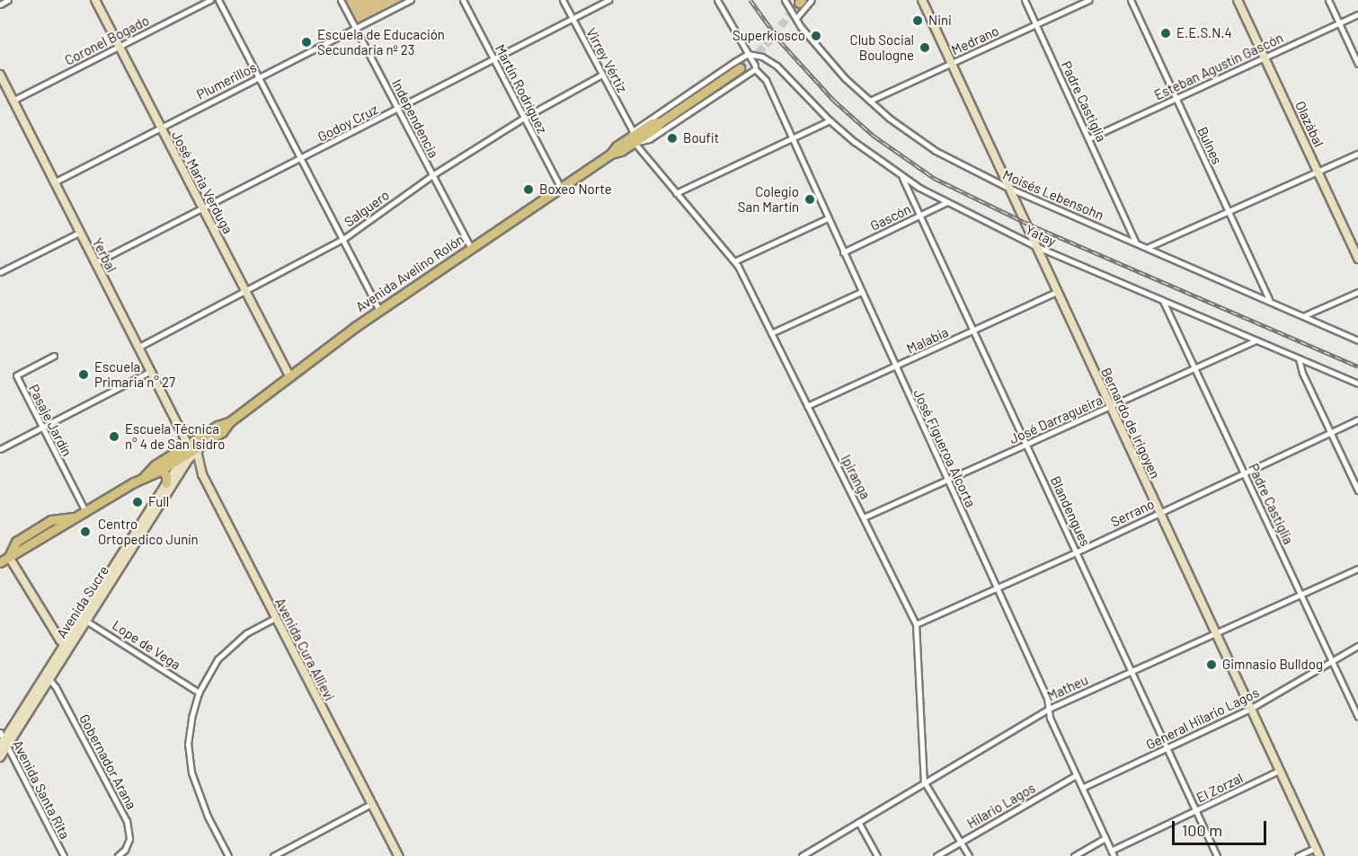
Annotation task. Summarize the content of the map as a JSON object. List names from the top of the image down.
{
  "streets": {
    "main road": ["Avenida Avelino Rolón"],
    "street": [
      "Coronel Bogado",
      "Medrano",
      "Virrey Vértiz",
      "Esteban Agustín Gascón",
      "Plumerillos",
      "Martín Rodríguez",
      "Padre Castiglia",
      "Independencia",
      "Godoy Cruz",
      "Olazábal",
      "Bulnes",
      "José Maria Verduga",
      "Moisés Lebensohn",
      "Salguero",
      "Gascón",
      "Yatay",
      "Yerbal",
      "Malabia",
      "José Darragueira",
      "Pasaje Jardín",
      "Bernardo de Irigoyen",
      "José Figueroa Alcorta",
      "Ipiranga",
      "Blandengues",
      "Serrano",
      "Avenida Sucre",
      "Lope de Vega",
      "Avenida Cura Allievi",
      "Matheu",
      "General Hilario Lagos",
      "Gobernador Arana",
      "El Zorzal",
      "Avenida Santa Rita",
      "Hilario Lagos"
    ]
  },
  "crossings": [
    ["Coronel Bogado", "José Maria Verduga"],
    ["Coronel Bogado", "Yerbal"],
    ["Medrano", "Padre Castiglia"],
    ["Medrano", "Moisés Lebensohn"],
    ["Medrano", "Bernardo de Irigoyen"],
    ["Virrey Vértiz", "Godoy Cruz"],
    ["Virrey Vértiz", "Salguero"],
    ["Virrey Vértiz", "Avenida Avelino Rolón"],
    ["Virrey Vértiz", "Ipiranga"],
    ["Esteban Agustín Gascón", "Padre Castiglia"],
    ["Esteban Agustín Gascón", "Olazábal"],
    ["Esteban Agustín Gascón", "Bulnes"],
    ["Plumerillos", "Independencia"],
    ["Plumerillos", "José Maria Verduga"],
    ["Plumerillos", "Yerbal"],
    ["Martín Rodríguez", "Godoy Cruz"],
    ["Martín Rodríguez", "Salguero"],
    ["Martín Rodríguez", "Avenida Avelino Rolón"],
    ["Padre Castiglia", "Moisés Lebensohn"],
    ["Padre Castiglia", "Yatay"],
    ["Padre Castiglia", "José Darragueira"],
    ["Padre Castiglia", "Serrano"],
    ["Padre Castiglia", "Matheu"],
    ["Padre Castiglia", "General Hilario Lagos"],
    ["Independencia", "Godoy Cruz"],
    ["Independencia", "Salguero"],
    ["Independencia", "Avenida Avelino Rolón"],
    ["Godoy Cruz", "José Maria Verduga"],
    ["Godoy Cruz", "Yerbal"],
    ["Bulnes", "Moisés Lebensohn"],
    ["José Maria Verduga", "Salguero"],
    ["José Maria Verduga", "Avenida Avelino Rolón"],
    ["Moisés Lebensohn", "Bernardo de Irigoyen"],
    ["Salguero", "Yerbal"],
    ["Gascón", "Yatay"],
    ["Gascón", "José Figueroa Alcorta"],
    ["Gascón", "Blandengues"],
    ["Yatay", "Avenida Avelino Rolón"],
    ["Yatay", "José Darragueira"],
    ["Yatay", "Bernardo de Irigoyen"],
    ["Yatay", "José Figueroa Alcorta"],
    ["Yatay", "Blandengues"],
    ["Yerbal", "Avenida Avelino Rolón"],
    ["Avenida Avelino Rolón", "Pasaje Jardín"],
    ["Avenida Avelino Rolón", "José Figueroa Alcorta"],
    ["Avenida Avelino Rolón", "Ipiranga"],
    ["Avenida Avelino Rolón", "Avenida Sucre"],
    ["Malabia", "Bernardo de Irigoyen"],
    ["Malabia", "José Figueroa Alcorta"],
    ["Malabia", "Ipiranga"],
    ["Malabia", "Blandengues"],
    ["José Darragueira", "Bernardo de Irigoyen"],
    ["José Darragueira", "José Figueroa Alcorta"],
    ["José Darragueira", "Ipiranga"],
    ["José Darragueira", "Blandengues"],
    ["Bernardo de Irigoyen", "Serrano"],
    ["Bernardo de Irigoyen", "Matheu"],
    ["Bernardo de Irigoyen", "General Hilario Lagos"],
    ["Bernardo de Irigoyen", "El Zorzal"],
    ["José Figueroa Alcorta", "Serrano"],
    ["José Figueroa Alcorta", "Matheu"],
    ["José Figueroa Alcorta", "General Hilario Lagos"],
    ["José Figueroa Alcorta", "El Zorzal"],
    ["José Figueroa Alcorta", "Hilario Lagos"],
    ["Ipiranga", "Serrano"],
    ["Ipiranga", "Matheu"],
    ["Ipiranga", "Hilario Lagos"],
    ["Blandengues", "Serrano"],
    ["Blandengues", "Matheu"],
    ["Blandengues", "General Hilario Lagos"],
    ["Blandengues", "El Zorzal"],
    ["Avenida Sucre", "Lope de Vega"],
    ["Avenida Sucre", "Avenida Cura Allievi"],
    ["Avenida Sucre", "Gobernador Arana"],
    ["Avenida Sucre", "Avenida Santa Rita"]
  ],
  "places": [
    "Nini",
    "E.E.S.N.4",
    "Superkiosco",
    "Escuela de Educación Secundaria nº 23",
    "Club Social Boulogne",
    "Boufit",
    "Boxeo Norte",
    "Colegio San Martín",
    "Escuela Primaria n° 27",
    "Escuela Técnica n° 4 de San Isidro",
    "Full",
    "Centro Ortopedico Junín",
    "Gimnasio Bulldog"
  ],
  "scale_bar": "100 m"
}
